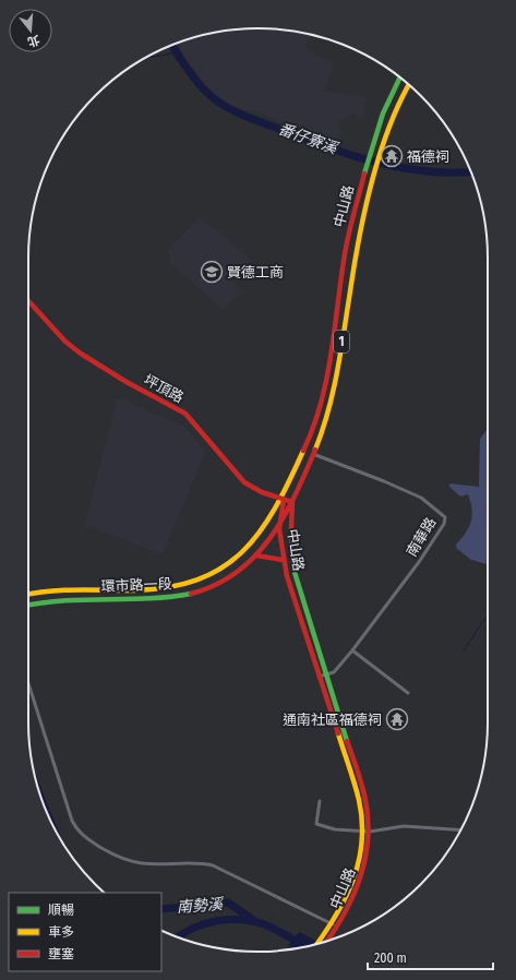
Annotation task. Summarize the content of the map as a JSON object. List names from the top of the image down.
{
  "streets": {
    "main road": [
      "中山路",
      "1",
      "坪頂路",
      "環市路一段"
    ],
    "street": ["南華路"]
  },
  "crossings": [
    ["中山路", "坪頂路"],
    ["中山路", "南華路"],
    ["中山路", "環市路一段"],
    ["坪頂路", "環市路一段"]
  ],
  "water": ["番仔寮溪", "南勢溪"],
  "places": {
    "temple": ["福德祠", "通南社區福德祠"],
    "school or university": ["賢德工商"]
  },
  "legend": ["順暢", "車多", "壅塞"],
  "scale_bar": "200 m",
  "north": "bottom"
}
